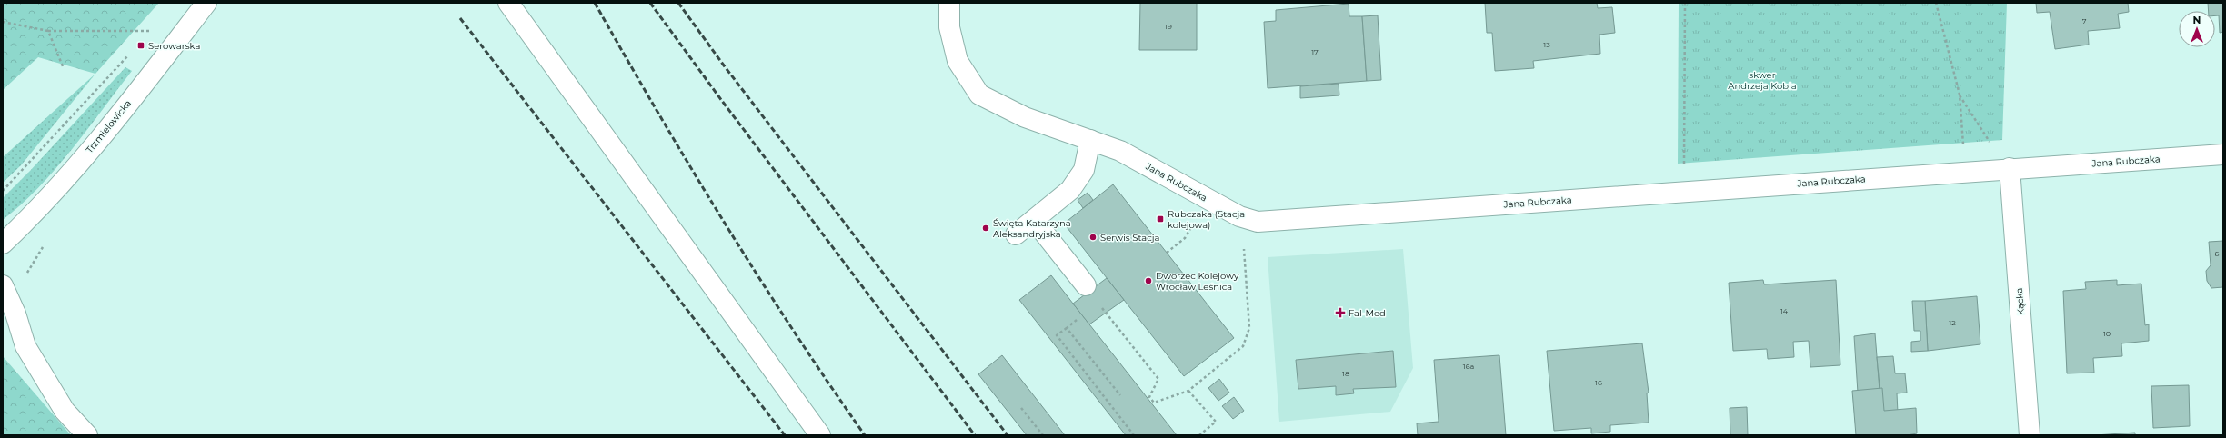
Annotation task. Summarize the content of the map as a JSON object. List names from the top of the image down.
{
  "streets": {
    "street": ["Trzmielowicka", "Jana Rubczaka", "Kącka"]
  },
  "crossings": [
    ["Jana Rubczaka", "Kącka"]
  ],
  "parks": ["skwer Andrzeja Kobla"],
  "places": {
    "transit": ["Serowarska", "Rubczaka (Stacja kolejowa)"],
    "other": ["Święta Katarzyna Aleksandryjska", "Serwis Stacja", "Dworzec Kolejowy Wrocław Leśnica"],
    "health": ["Fal-Med"]
  },
  "house_numbers": [
    "7",
    "19",
    "13",
    "17",
    "6",
    "14",
    "12",
    "10",
    "16a",
    "18",
    "16"
  ],
  "north": "top"
}
